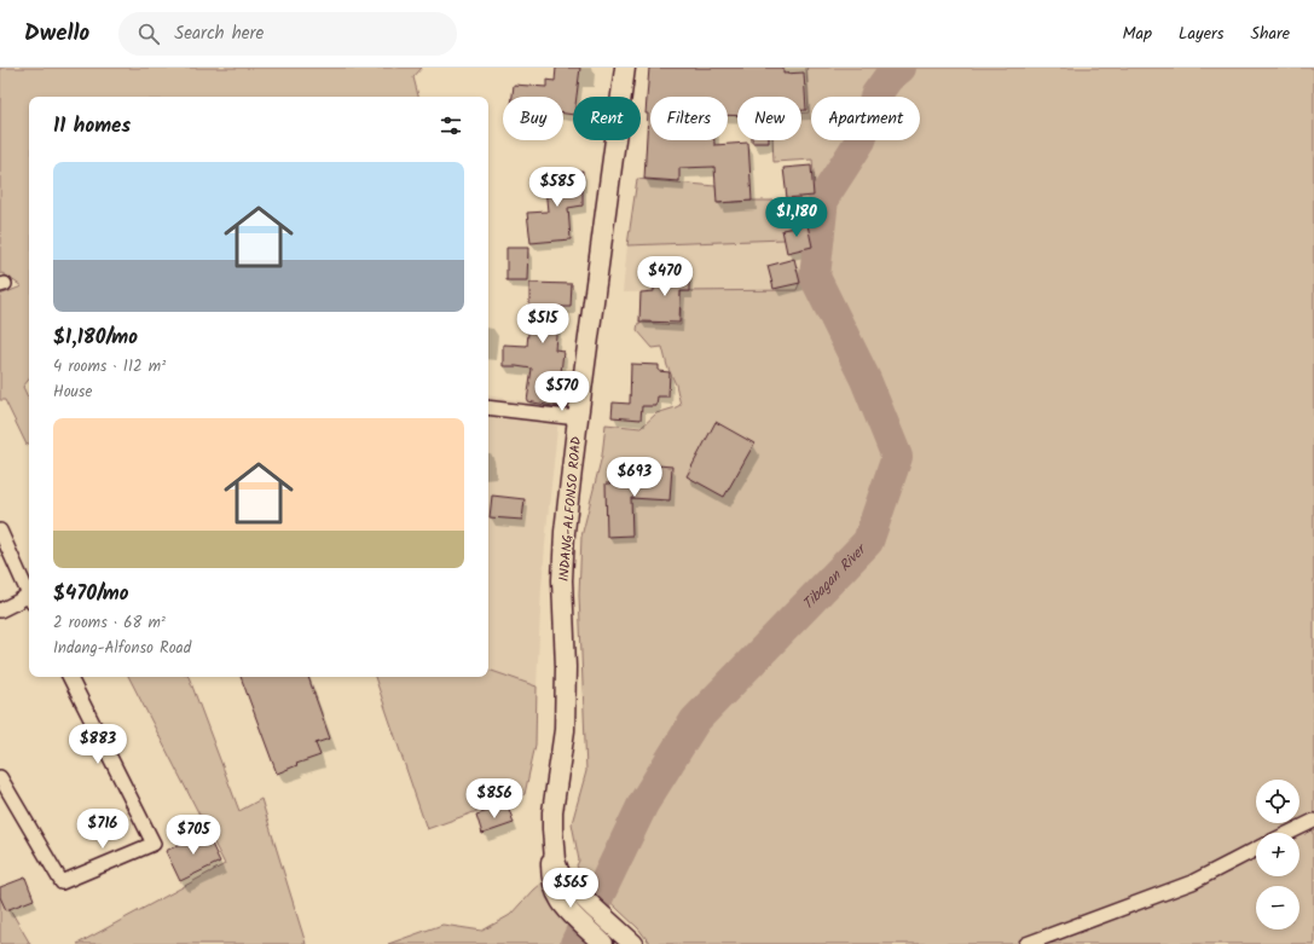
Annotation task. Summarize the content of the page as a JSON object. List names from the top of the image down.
{
  "streets": {
    "main road": ["INDANG-ALFONSO ROAD"]
  },
  "water": ["Tibagan River"],
  "page": {
    "header": "Dwello",
    "search": "Search here",
    "nav": ["Map", "Layers", "Share"],
    "chip": [
      "Buy",
      "Rent",
      "Filters",
      "New",
      "Apartment"
    ],
    "heading": "11 homes",
    "list": [
      {
        "name": "$1,180/mo",
        "note": "4 rooms · 112 m² · House"
      },
      {
        "name": "$470/mo",
        "note": "2 rooms · 68 m² · Indang-Alfonso Road"
      }
    ],
    "price": [
      "$585",
      "$1,180",
      "$470",
      "$515",
      "$570",
      "$693",
      "$883",
      "$856",
      "$716",
      "$705",
      "$565"
    ],
    "map_buttons": ["+", "−"]
  }
}
